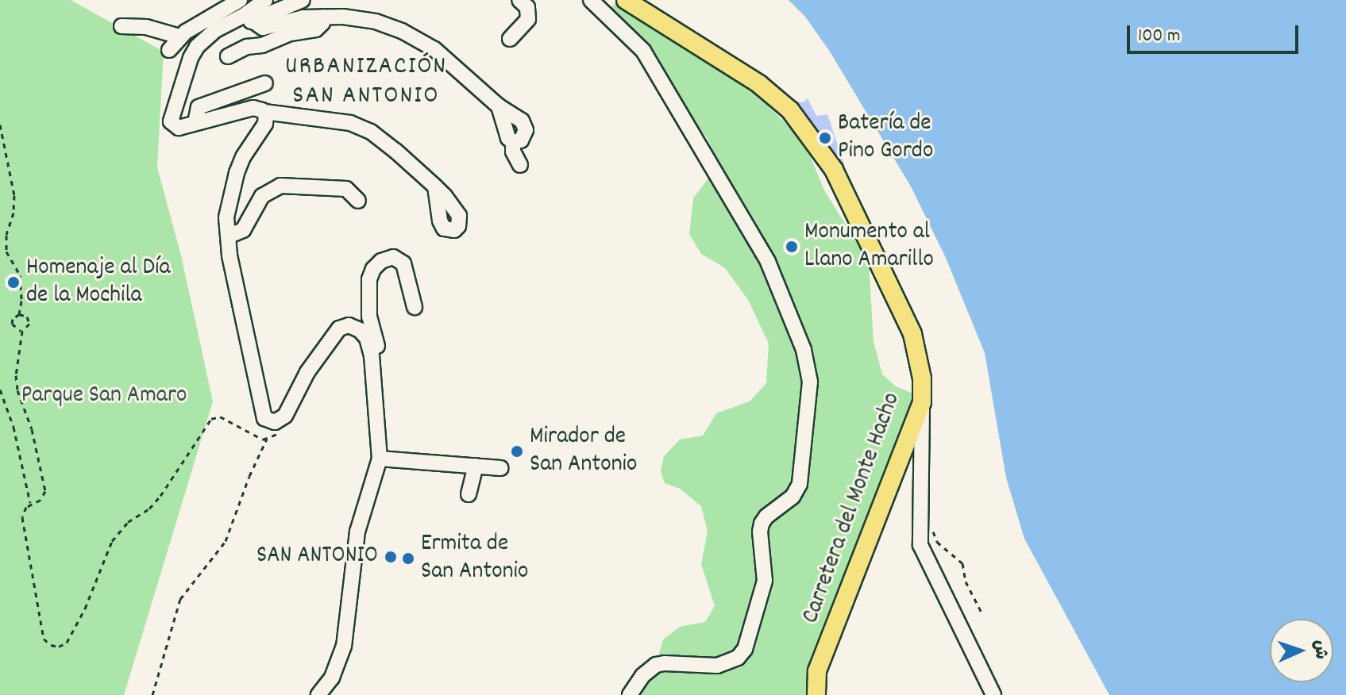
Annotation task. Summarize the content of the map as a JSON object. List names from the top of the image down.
{
  "streets": {
    "main road": ["Carretera del Monte Hacho"]
  },
  "districts": ["URBANIZACIÓN SAN ANTONIO"],
  "parks": ["Parque San Amaro"],
  "places": [
    "Batería de Pino Gordo",
    "Monumento al Llano Amarillo",
    "Homenaje al Día de la Mochila",
    "Mirador de San Antonio",
    "SAN ANTONIO",
    "Ermita de San Antonio"
  ],
  "scale_bar": "100 m",
  "north": "right"
}
